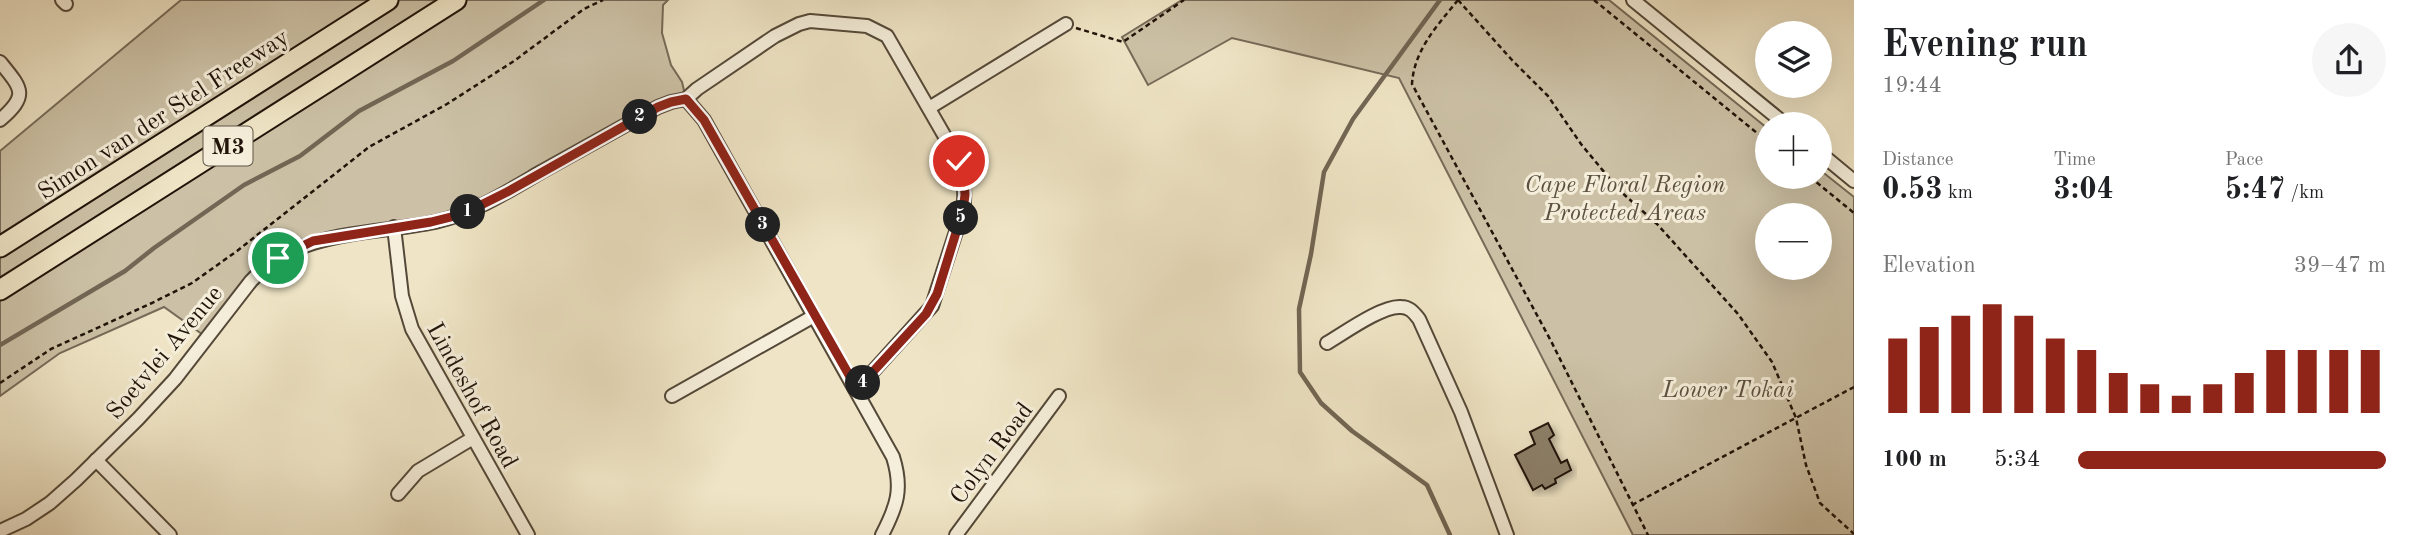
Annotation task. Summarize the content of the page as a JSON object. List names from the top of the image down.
{
  "streets": {
    "highway": ["Simon van der Stel Freeway", "M3"],
    "street": ["Soetvlei Avenue", "Lindeshof Road", "Colyn Road"]
  },
  "crossings": [
    ["Soetvlei Avenue", "Lindeshof Road"]
  ],
  "parks": ["Cape Floral Region Protected Areas", "Lower Tokai"],
  "page": {
    "heading": ["Evening run", "19:44"],
    "map_buttons": ["+", "−"],
    "pins": [
      "2",
      "1",
      "5",
      "3",
      "4"
    ],
    "stats": [
      ["Distance", "0.53 km"],
      ["Time", "3:04"],
      ["Pace", "5:47 /km"]
    ],
    "chart": ["Elevation", "39–47 m"],
    "list": [
      {
        "name": "100 m",
        "note": "5:34"
      }
    ]
  }
}
